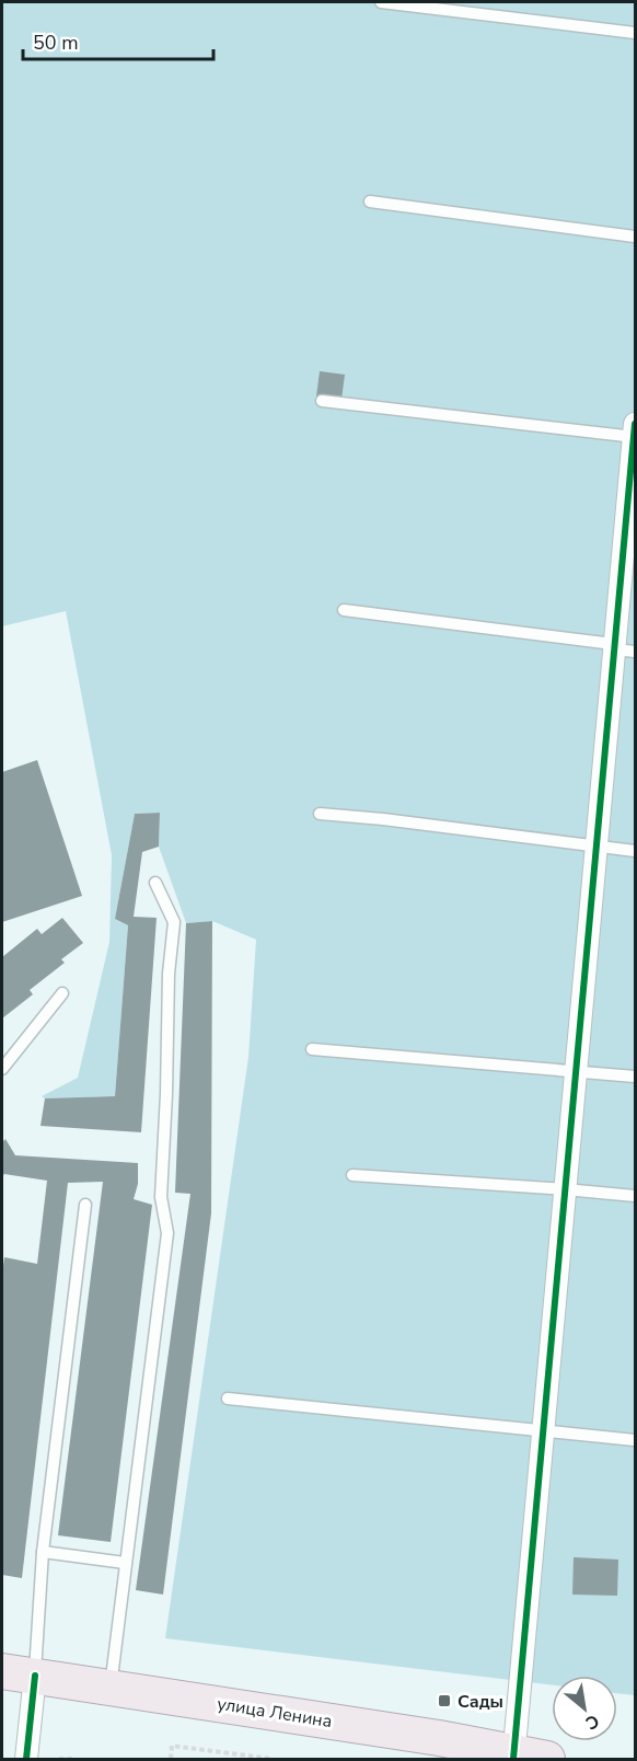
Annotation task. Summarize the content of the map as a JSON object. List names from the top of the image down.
{
  "streets": {
    "main road": ["улица Ленина"]
  },
  "places": {
    "transit": ["Сады"]
  },
  "scale_bar": "50 m",
  "north": "bottom right"
}
